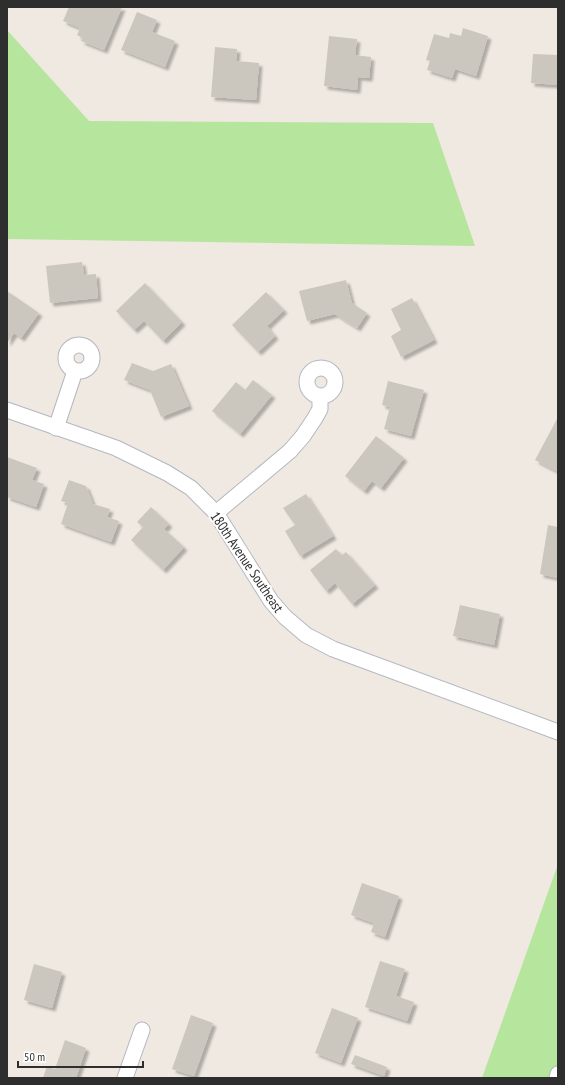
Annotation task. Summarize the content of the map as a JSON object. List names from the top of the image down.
{
  "streets": {
    "street": ["180th Avenue Southeast"]
  },
  "scale_bar": "50 m"
}
